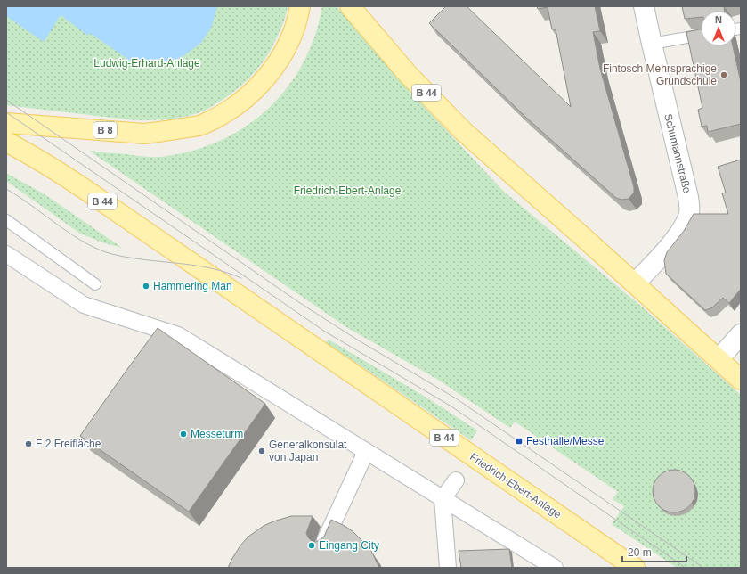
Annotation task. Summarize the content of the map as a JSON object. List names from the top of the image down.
{
  "streets": {
    "main road": ["B 44", "B 8", "Friedrich-Ebert-Anlage"],
    "street": ["Schumannstraße"]
  },
  "crossings": [
    ["B 44", "Schumannstraße"]
  ],
  "parks": ["Ludwig-Erhard-Anlage", "Friedrich-Ebert-Anlage"],
  "places": {
    "other": [
      "Fintosch Mehrsprachige Grundschule",
      "Hammering Man",
      "Messeturm",
      "F 2 Freifläche",
      "Generalkonsulat von Japan",
      "Eingang City"
    ],
    "transit": ["Festhalle/Messe"]
  },
  "scale_bar": "20 m",
  "north": "top"
}
